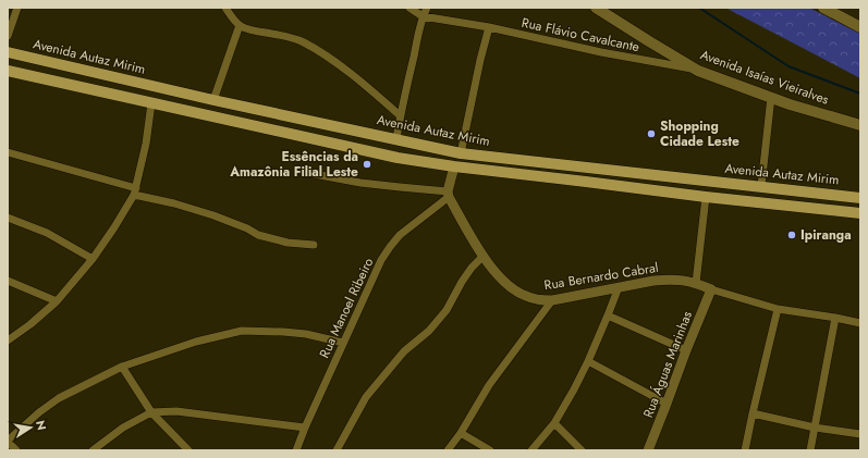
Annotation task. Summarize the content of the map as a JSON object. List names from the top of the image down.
{
  "streets": {
    "main road": ["Avenida Autaz Mirim", "Avenida Isaías Vieiralves"],
    "street": [
      "Rua Flávio Cavalcante",
      "Rua Bernardo Cabral",
      "Rua Manoel Ribeiro",
      "Rua Águas Marinhas"
    ]
  },
  "crossings": [
    ["Rua Flávio Cavalcante", "Avenida Isaías Vieiralves"],
    ["Rua Bernardo Cabral", "Rua Manoel Ribeiro"],
    ["Rua Bernardo Cabral", "Rua Águas Marinhas"]
  ],
  "places": ["Shopping Cidade Leste", "Essências da Amazônia Filial Leste", "Ipiranga"],
  "north": "right"
}
